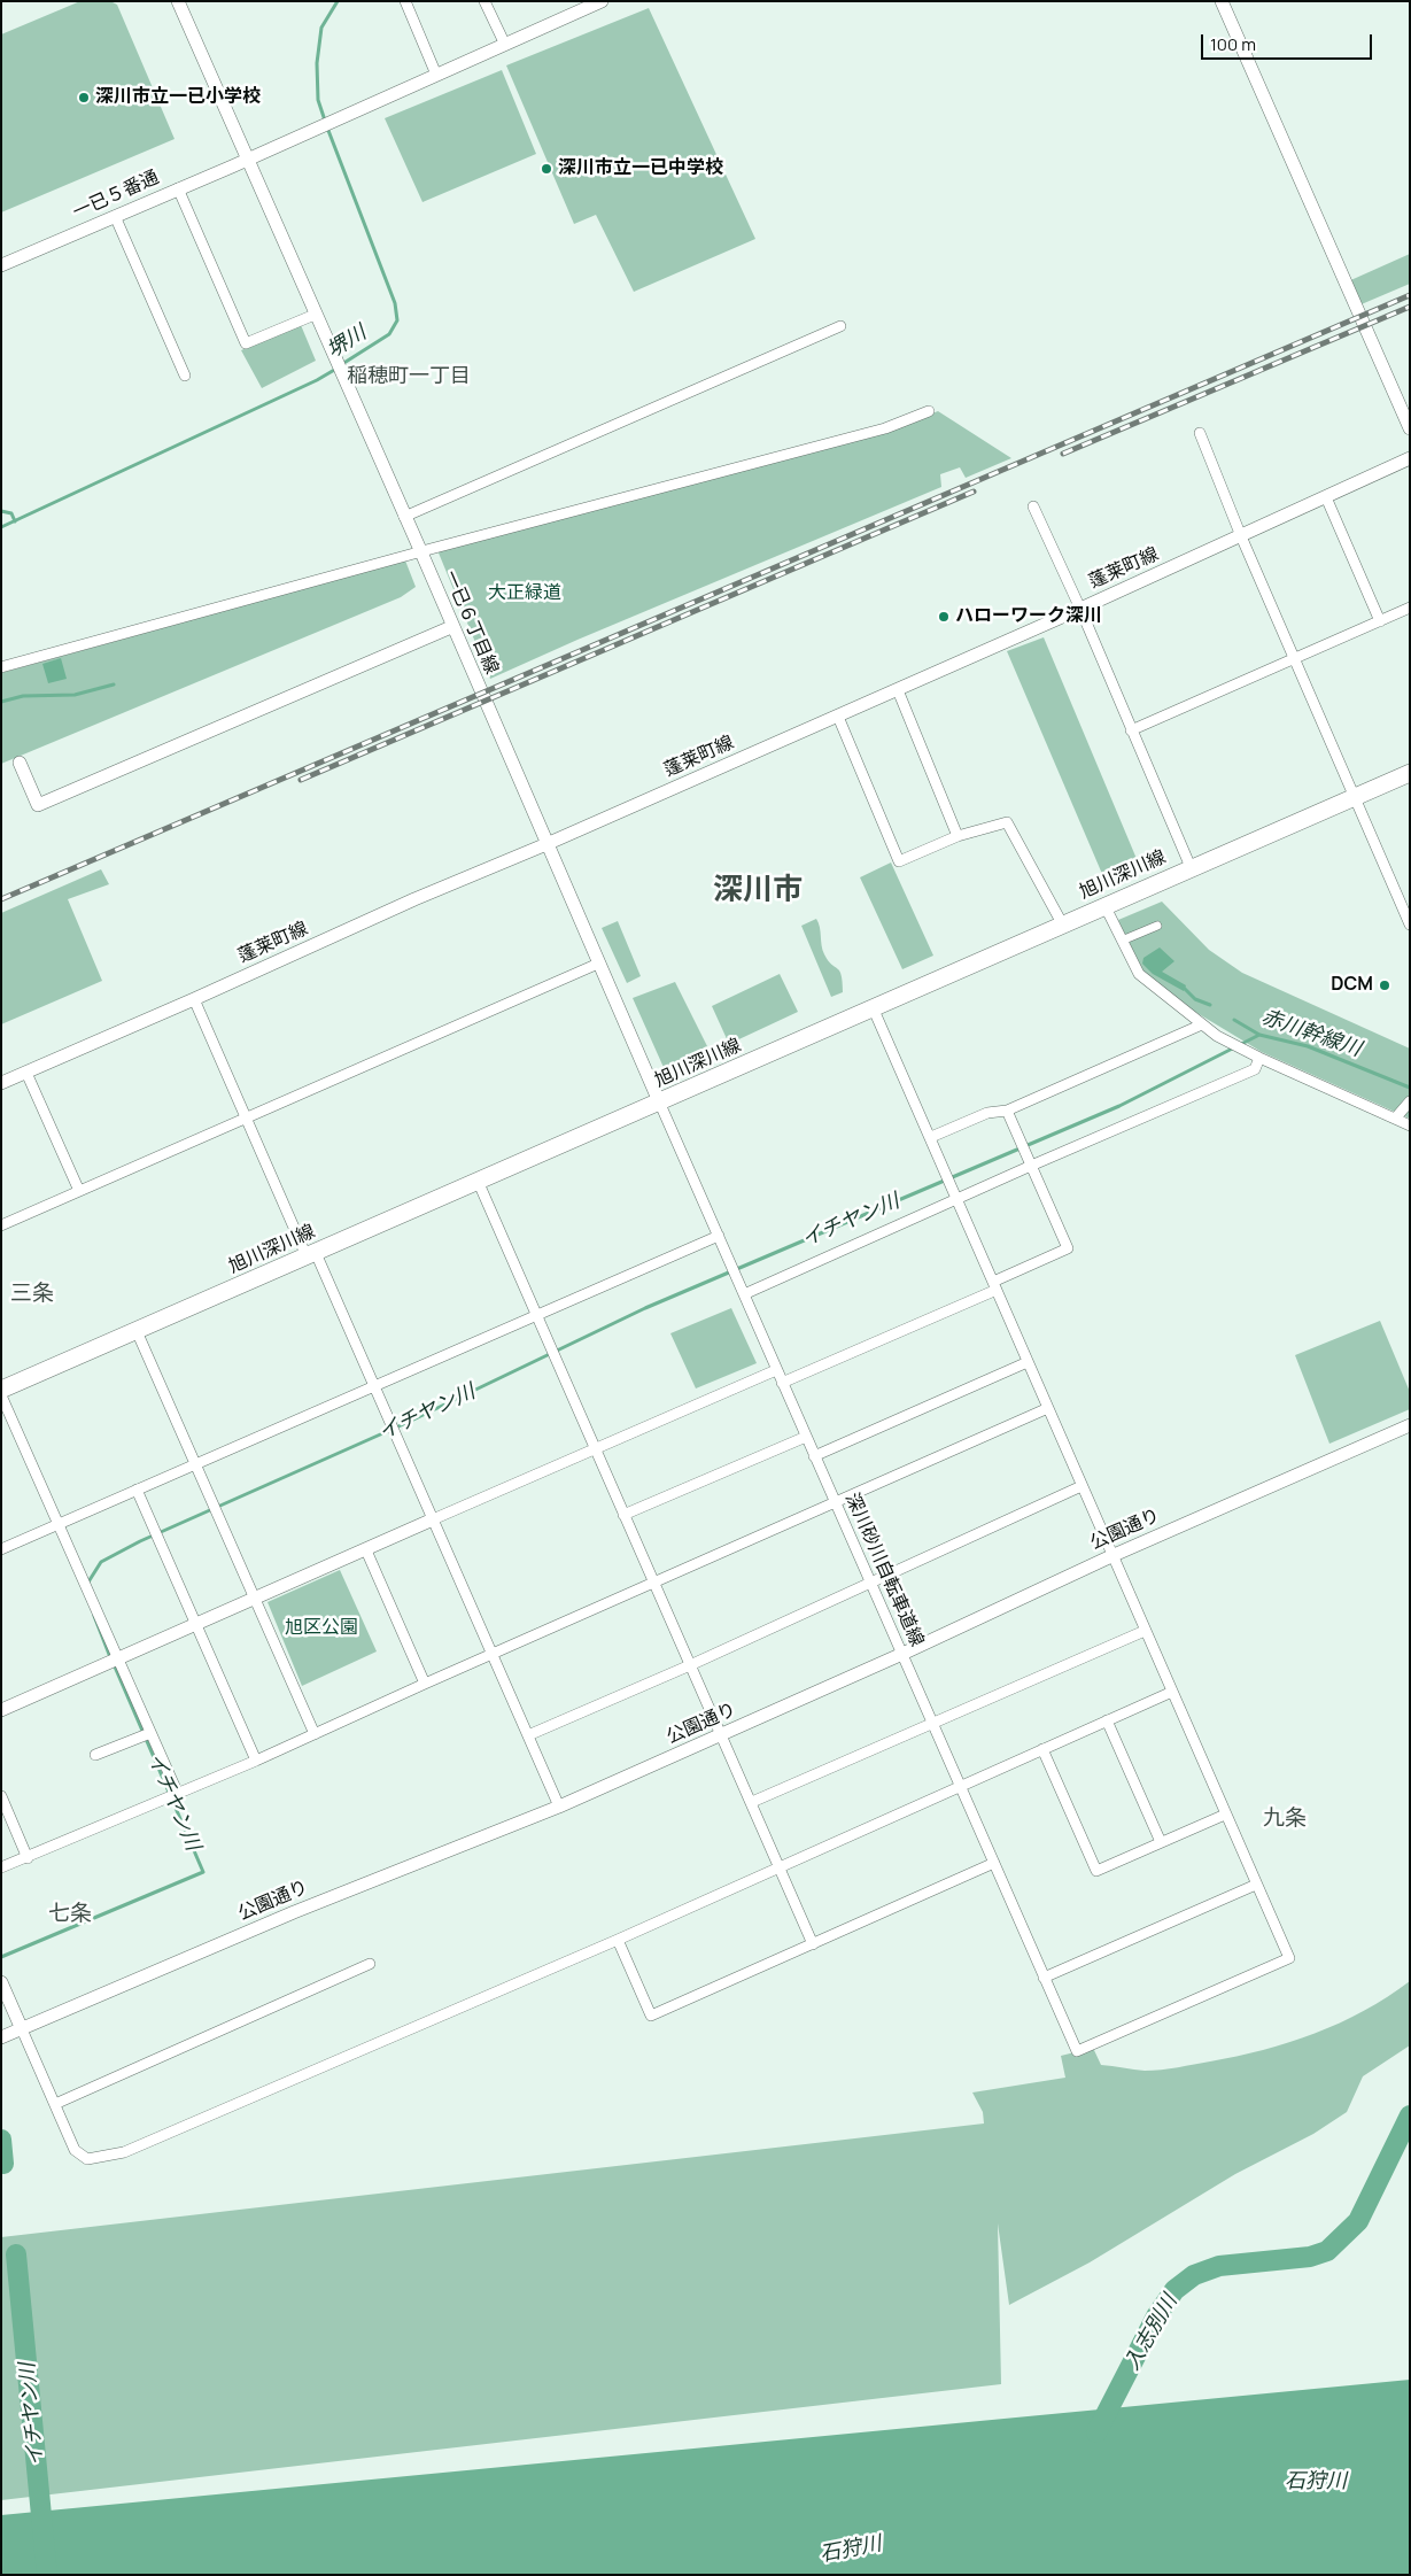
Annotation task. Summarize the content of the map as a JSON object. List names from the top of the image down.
{
  "streets": {
    "main road": ["旭川深川線"],
    "street": [
      "一已５番通",
      "蓬莱町線",
      "一已６丁目線",
      "公園通り",
      "深川砂川自転車道線"
    ]
  },
  "crossings": [
    ["一已５番通", "一已６丁目線"],
    ["蓬莱町線", "一已６丁目線"],
    ["一已６丁目線", "旭川深川線"],
    ["一已６丁目線", "深川砂川自転車道線"],
    ["旭川深川線", "深川砂川自転車道線"],
    ["公園通り", "深川砂川自転車道線"]
  ],
  "districts": [
    "稲穂町一丁目",
    "深川市",
    "三条",
    "九条",
    "七条"
  ],
  "water": [
    "堺川",
    "赤川幹線川",
    "イチヤン川",
    "入志別川",
    "石狩川"
  ],
  "parks": ["大正緑道", "旭区公園"],
  "places": [
    "深川市立一已小学校",
    "深川市立一已中学校",
    "ハローワーク深川",
    "DCM"
  ],
  "scale_bar": "100 m"
}
